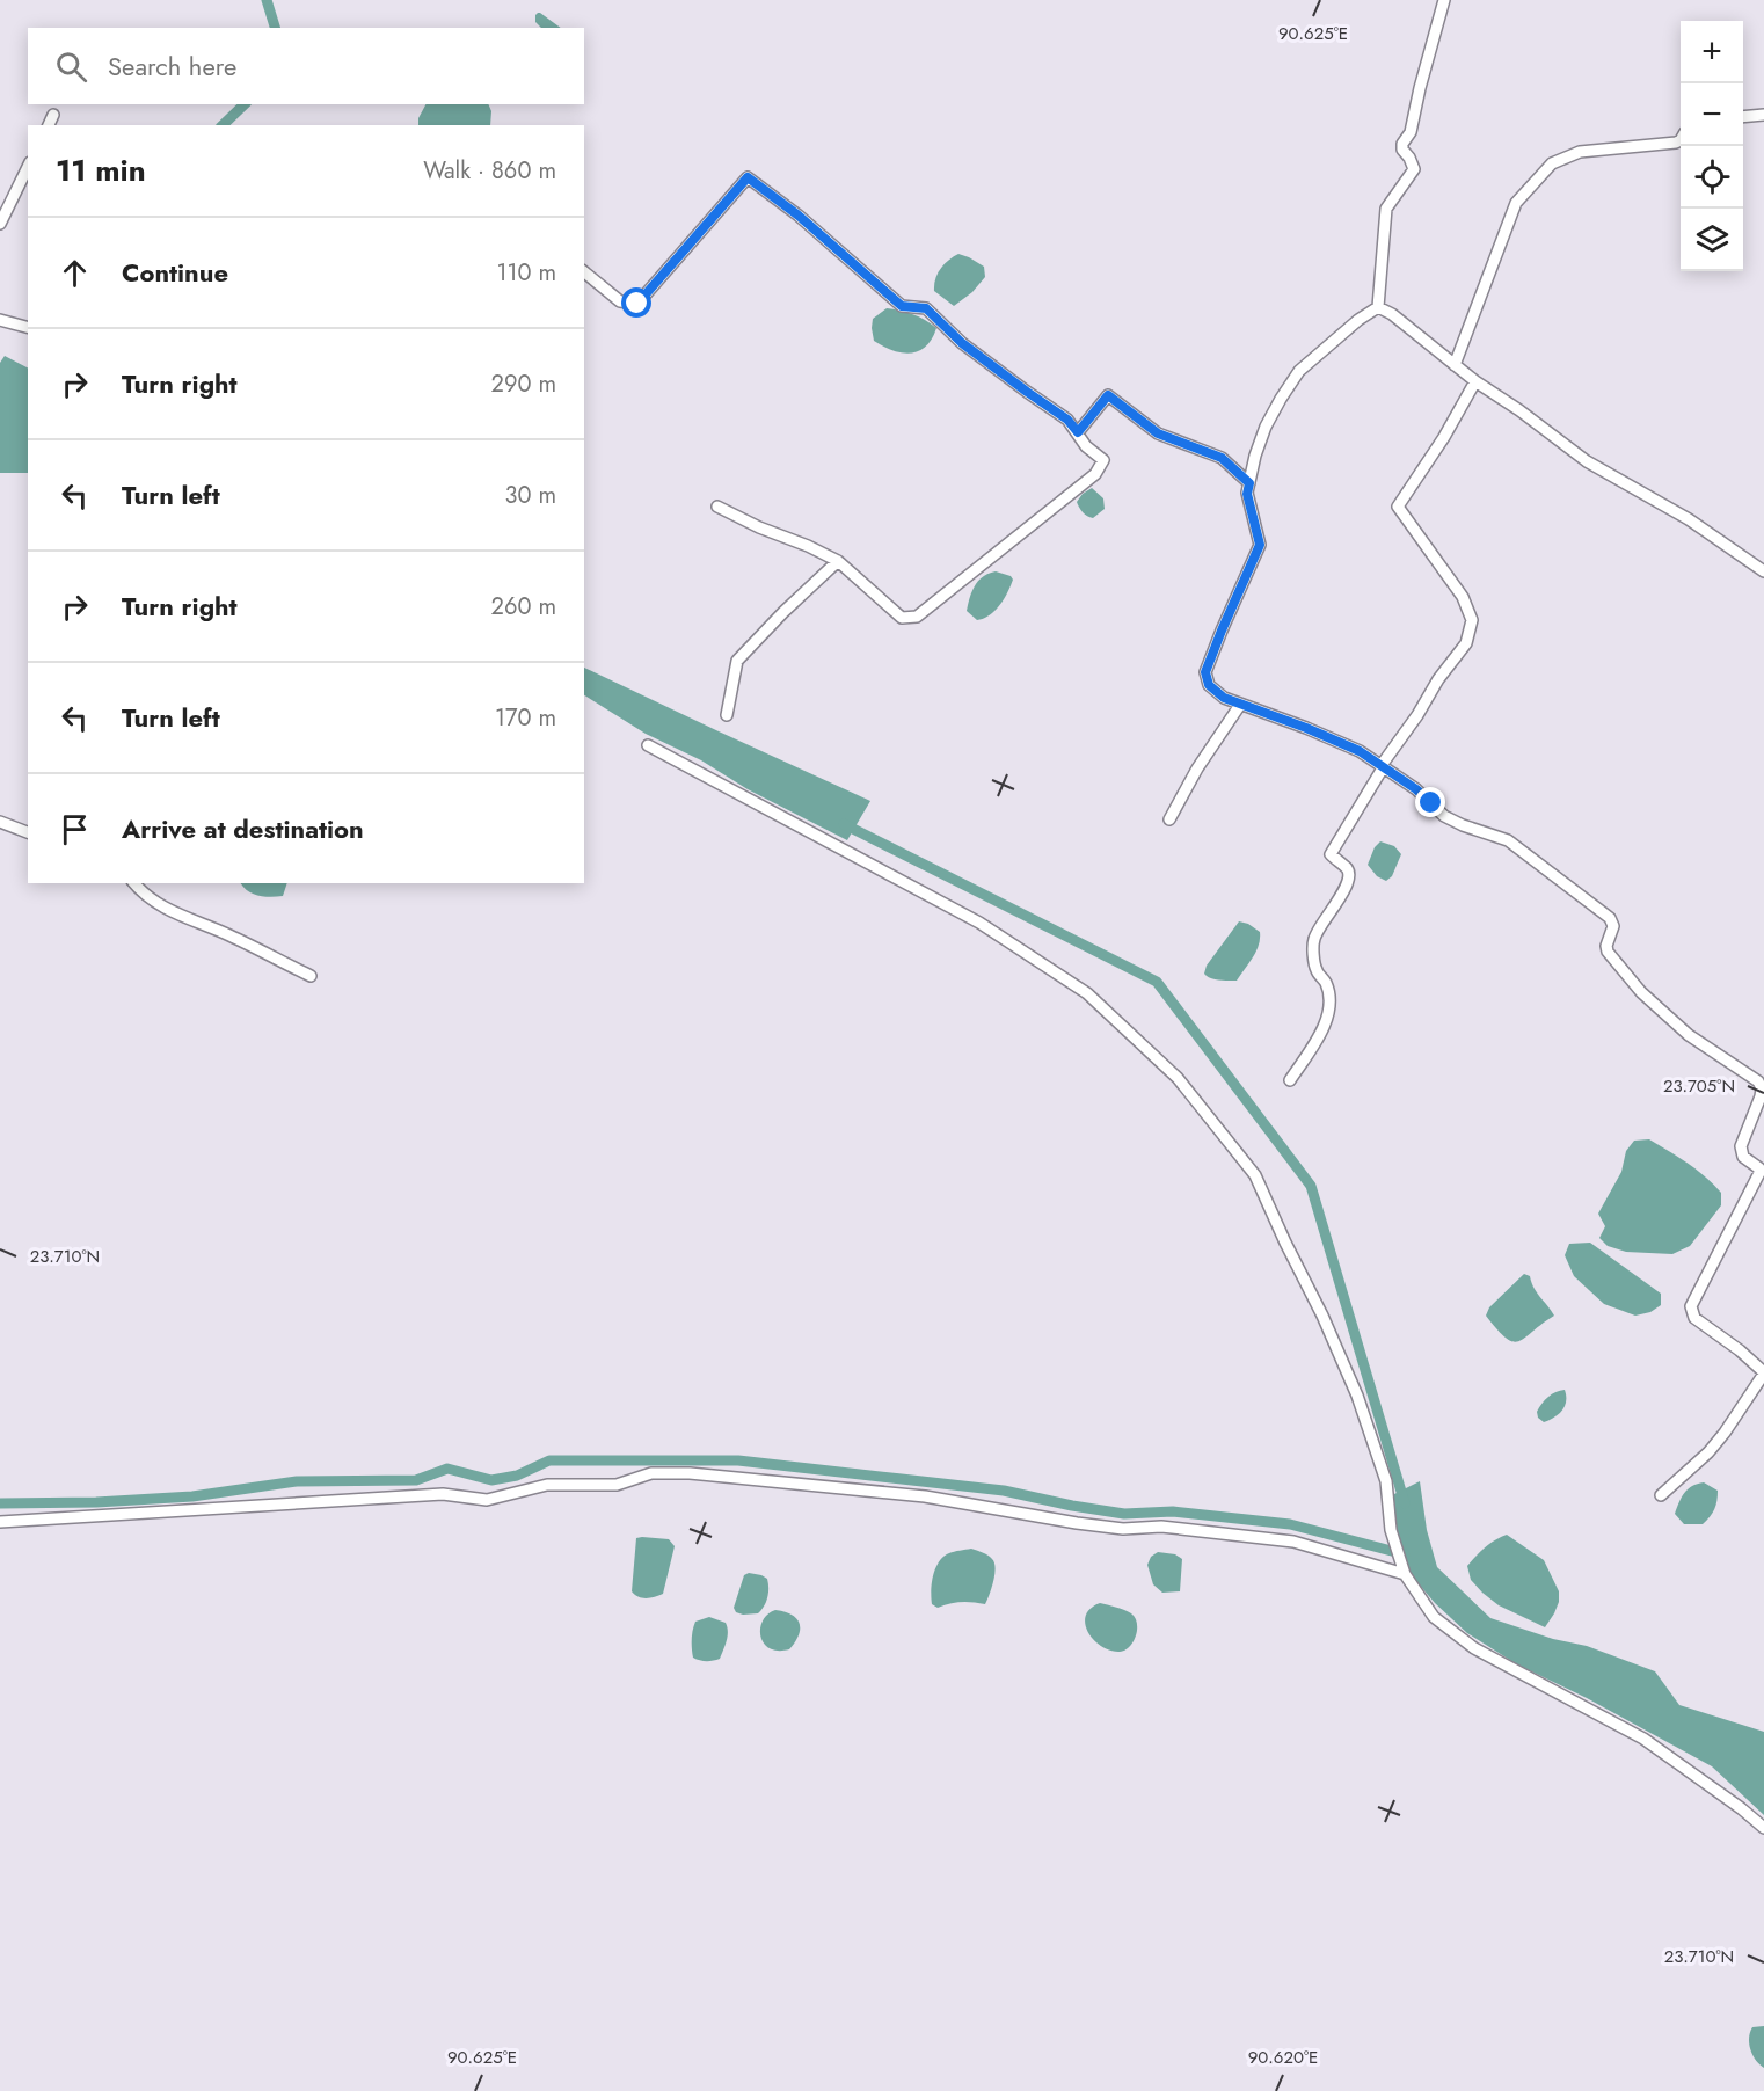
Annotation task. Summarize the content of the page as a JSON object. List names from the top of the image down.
{
  "page": {
    "map_buttons": ["+", "−"],
    "search": "Search here",
    "heading": ["11 min", "Walk · 860 m"],
    "list": [
      ["Continue", "110 m"],
      ["Turn right", "290 m"],
      ["Turn left", "30 m"],
      ["Turn right", "260 m"],
      ["Turn left", "170 m"],
      "Arrive at destination"
    ]
  },
  "coordinates": [
    "90.625°E",
    "23.705°N",
    "23.710°N",
    "90.620°E"
  ]
}
